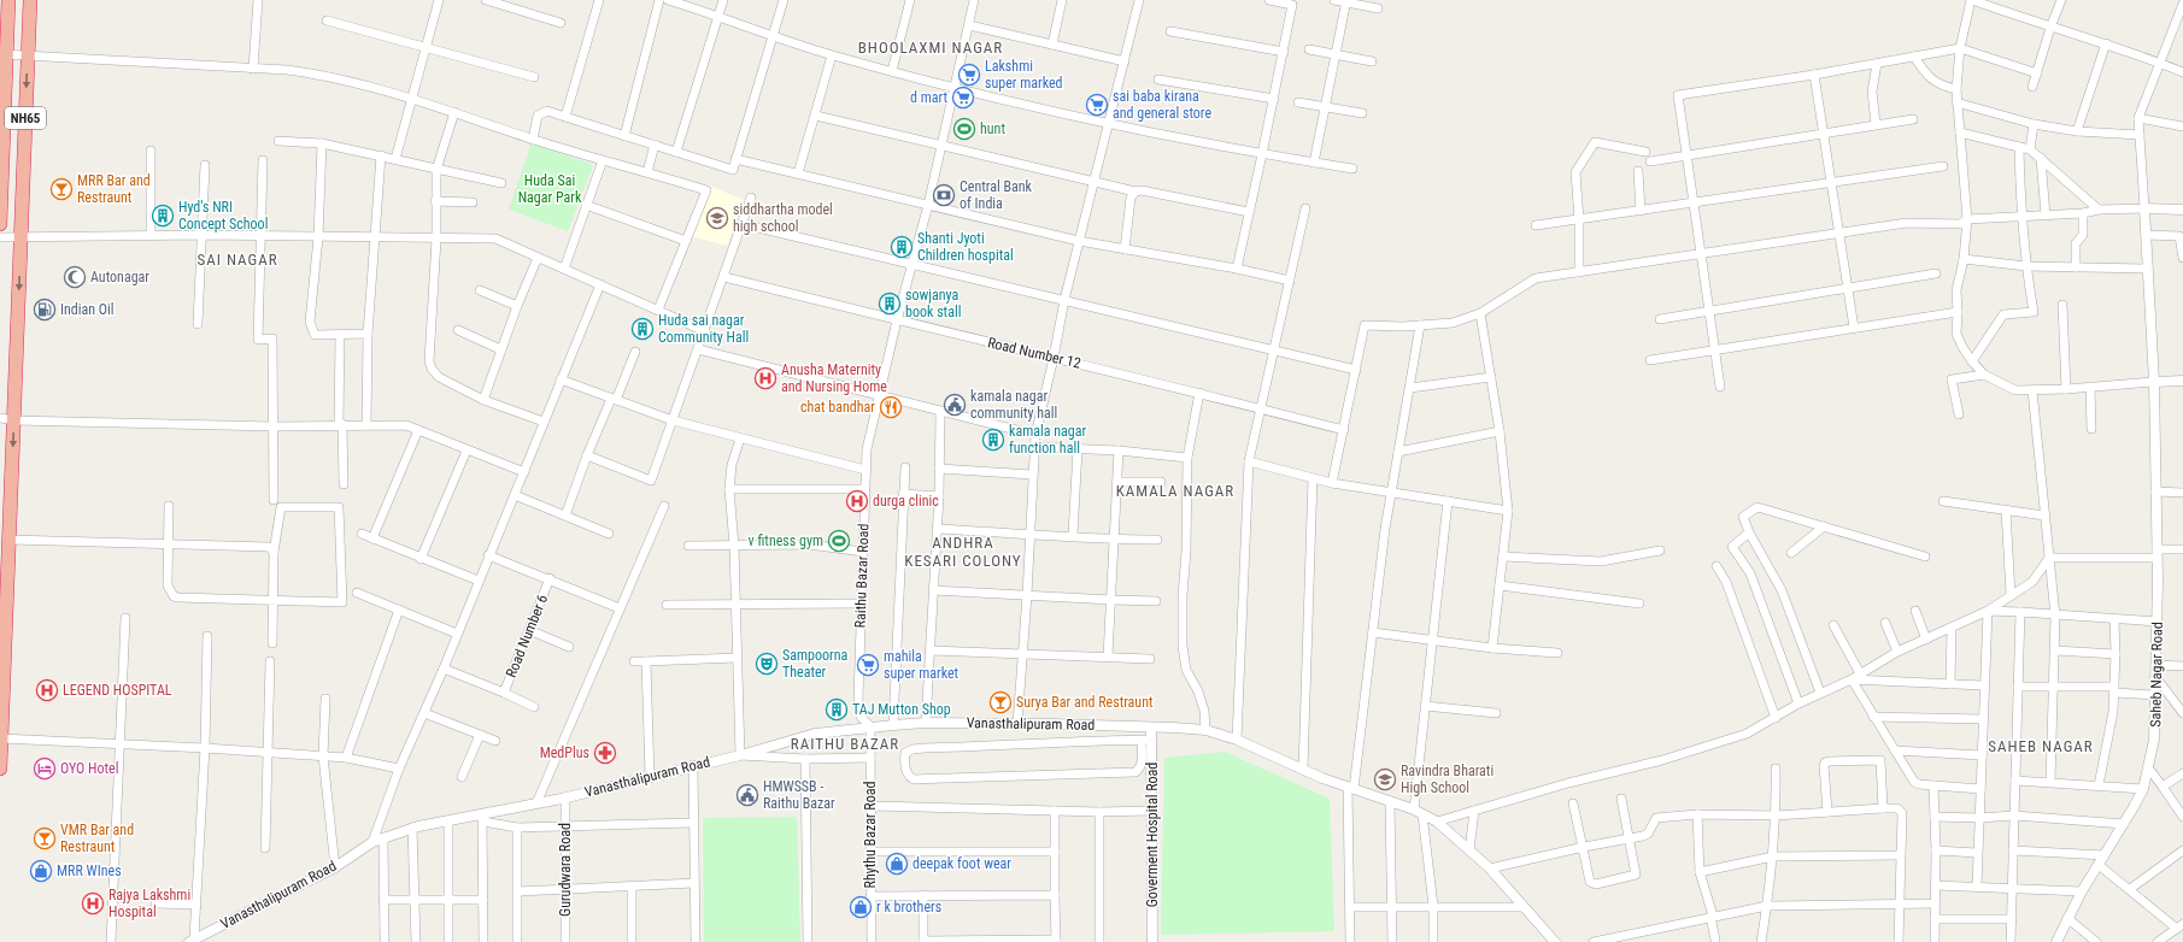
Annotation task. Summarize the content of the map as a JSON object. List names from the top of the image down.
{
  "streets": {
    "highway": ["NH65"],
    "street": [
      "Road Number 12",
      "Raithu Bazar Road",
      "Road Number 6",
      "Saheb Nagar Road",
      "Vanasthalipuram Road",
      "Rhythu Bazar Road",
      "Goverment Hospital Road",
      "Gurudwara Road"
    ]
  },
  "crossings": [
    ["Road Number 12", "Raithu Bazar Road"],
    ["Raithu Bazar Road", "Vanasthalipuram Road"],
    ["Raithu Bazar Road", "Rhythu Bazar Road"],
    ["Vanasthalipuram Road", "Rhythu Bazar Road"],
    ["Vanasthalipuram Road", "Goverment Hospital Road"],
    ["Vanasthalipuram Road", "Gurudwara Road"]
  ],
  "districts": [
    "BHOOLAXMI NAGAR",
    "SAI NAGAR",
    "KAMALA NAGAR",
    "ANDHRA KESARI COLONY",
    "RAITHU BAZAR",
    "SAHEB NAGAR"
  ],
  "parks": ["Huda Sai Nagar Park"],
  "places": {
    "supermarket": [
      "Lakshmi super marked",
      "d mart",
      "sai baba kirana and general store",
      "mahila super market"
    ],
    "sports": ["hunt", "v fitness gym"],
    "bar": ["MRR Bar and Restraunt", "Surya Bar and Restraunt", "VMR Bar and Restraunt"],
    "bank": ["Central Bank of India"],
    "building": [
      "Hyd's NRI Concept School",
      "Shanti Jyoti Children hospital",
      "sowjanya book stall",
      "Huda sai nagar Community Hall",
      "kamala nagar function hall",
      "TAJ Mutton Shop"
    ],
    "school or university": ["siddhartha model high school", "Ravindra Bharati High School"],
    "mosque": ["Autonagar"],
    "fuel station": ["Indian Oil"],
    "hospital": [
      "Anusha Maternity and Nursing Home",
      "durga clinic",
      "LEGEND HOSPITAL",
      "Rajya Lakshmi Hospital"
    ],
    "public building": ["kamala nagar community hall", "HMWSSB - Raithu Bazar"],
    "restaurant": ["chat bandhar"],
    "theatre": ["Sampoorna Theater"],
    "pharmacy": ["MedPlus"],
    "hotel": ["OYO Hotel"],
    "shop": ["deepak foot wear", "MRR WInes", "r k brothers"]
  }
}
